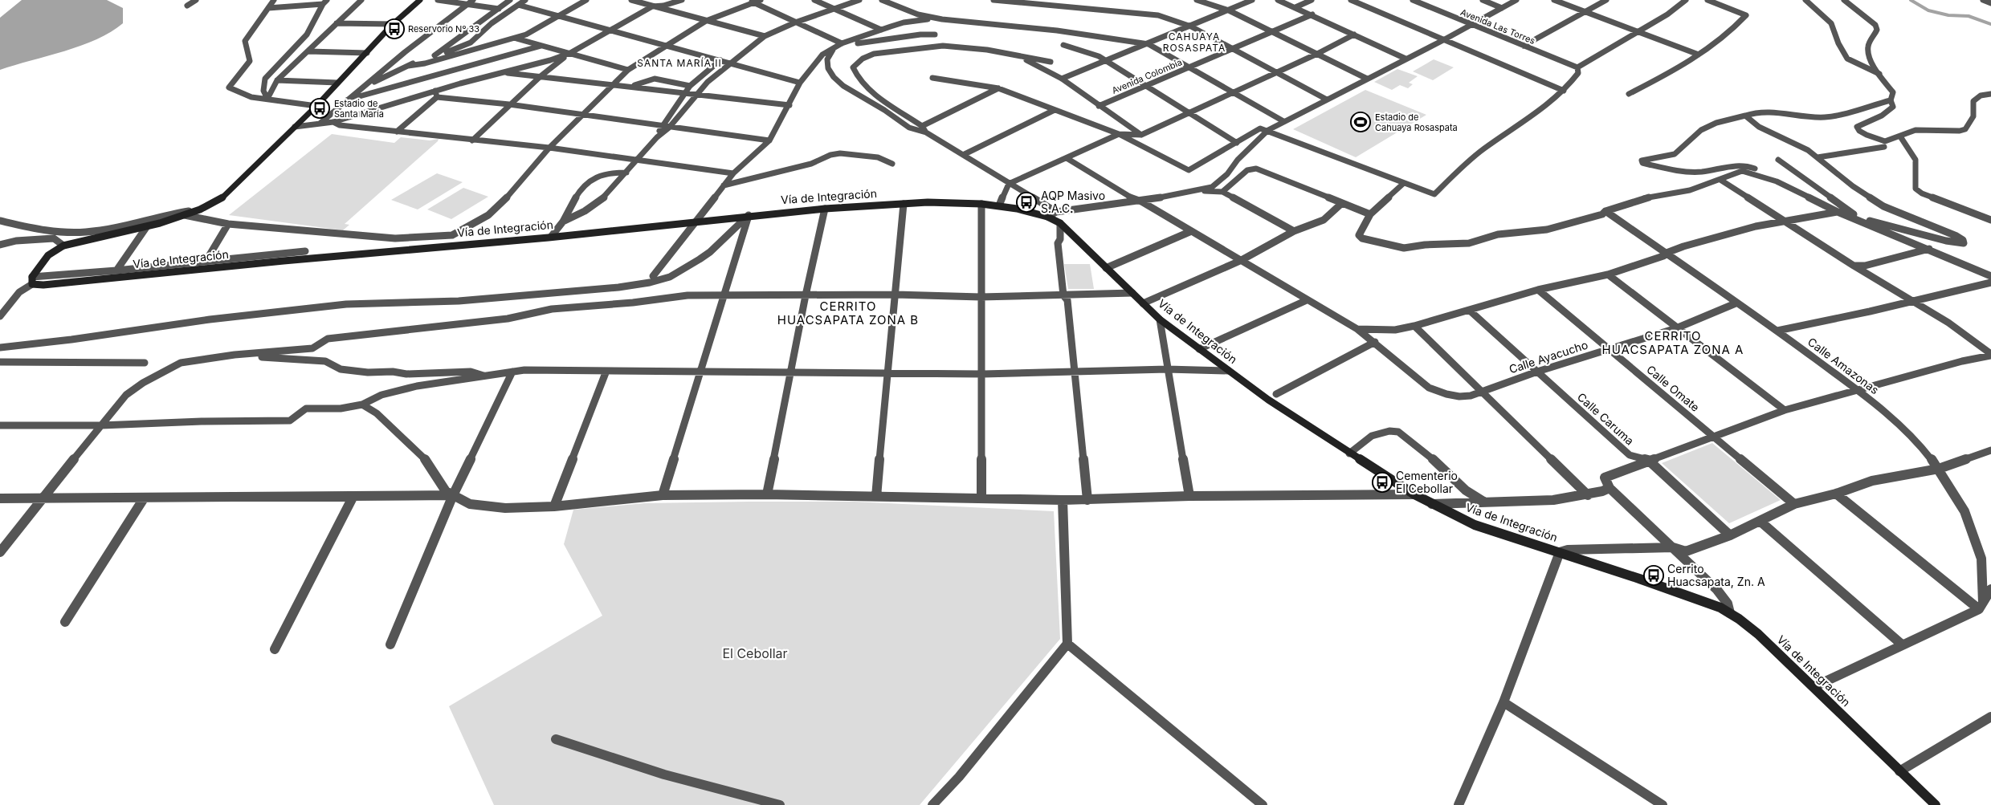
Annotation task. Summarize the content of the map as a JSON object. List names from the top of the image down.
{
  "streets": {
    "main road": ["Vía de Integración"],
    "street": [
      "Avenida Las Torres",
      "Avenida Colombia",
      "Calle Ayacucho",
      "Calle Amazonas",
      "Calle Omate",
      "Calle Caruma"
    ]
  },
  "crossings": [
    ["Calle Ayacucho", "Calle Amazonas"],
    ["Calle Ayacucho", "Calle Omate"],
    ["Calle Ayacucho", "Calle Caruma"]
  ],
  "districts": [
    "CAHUAYA ROSASPATA",
    "SANTA MARÍA II",
    "CERRITO HUACSAPATA ZONA B",
    "CERRITO HUACSAPATA ZONA A"
  ],
  "parks": ["El Cebollar"],
  "places": {
    "bus stop": [
      "Reservorio Nº 33",
      "Estadio de Santa María",
      "AQP Masivo S.A.C.",
      "Cementerio El Cebollar",
      "Cerrito Huacsapata, Zn. A"
    ],
    "sports": ["Estadio de Cahuaya Rosaspata"]
  }
}
